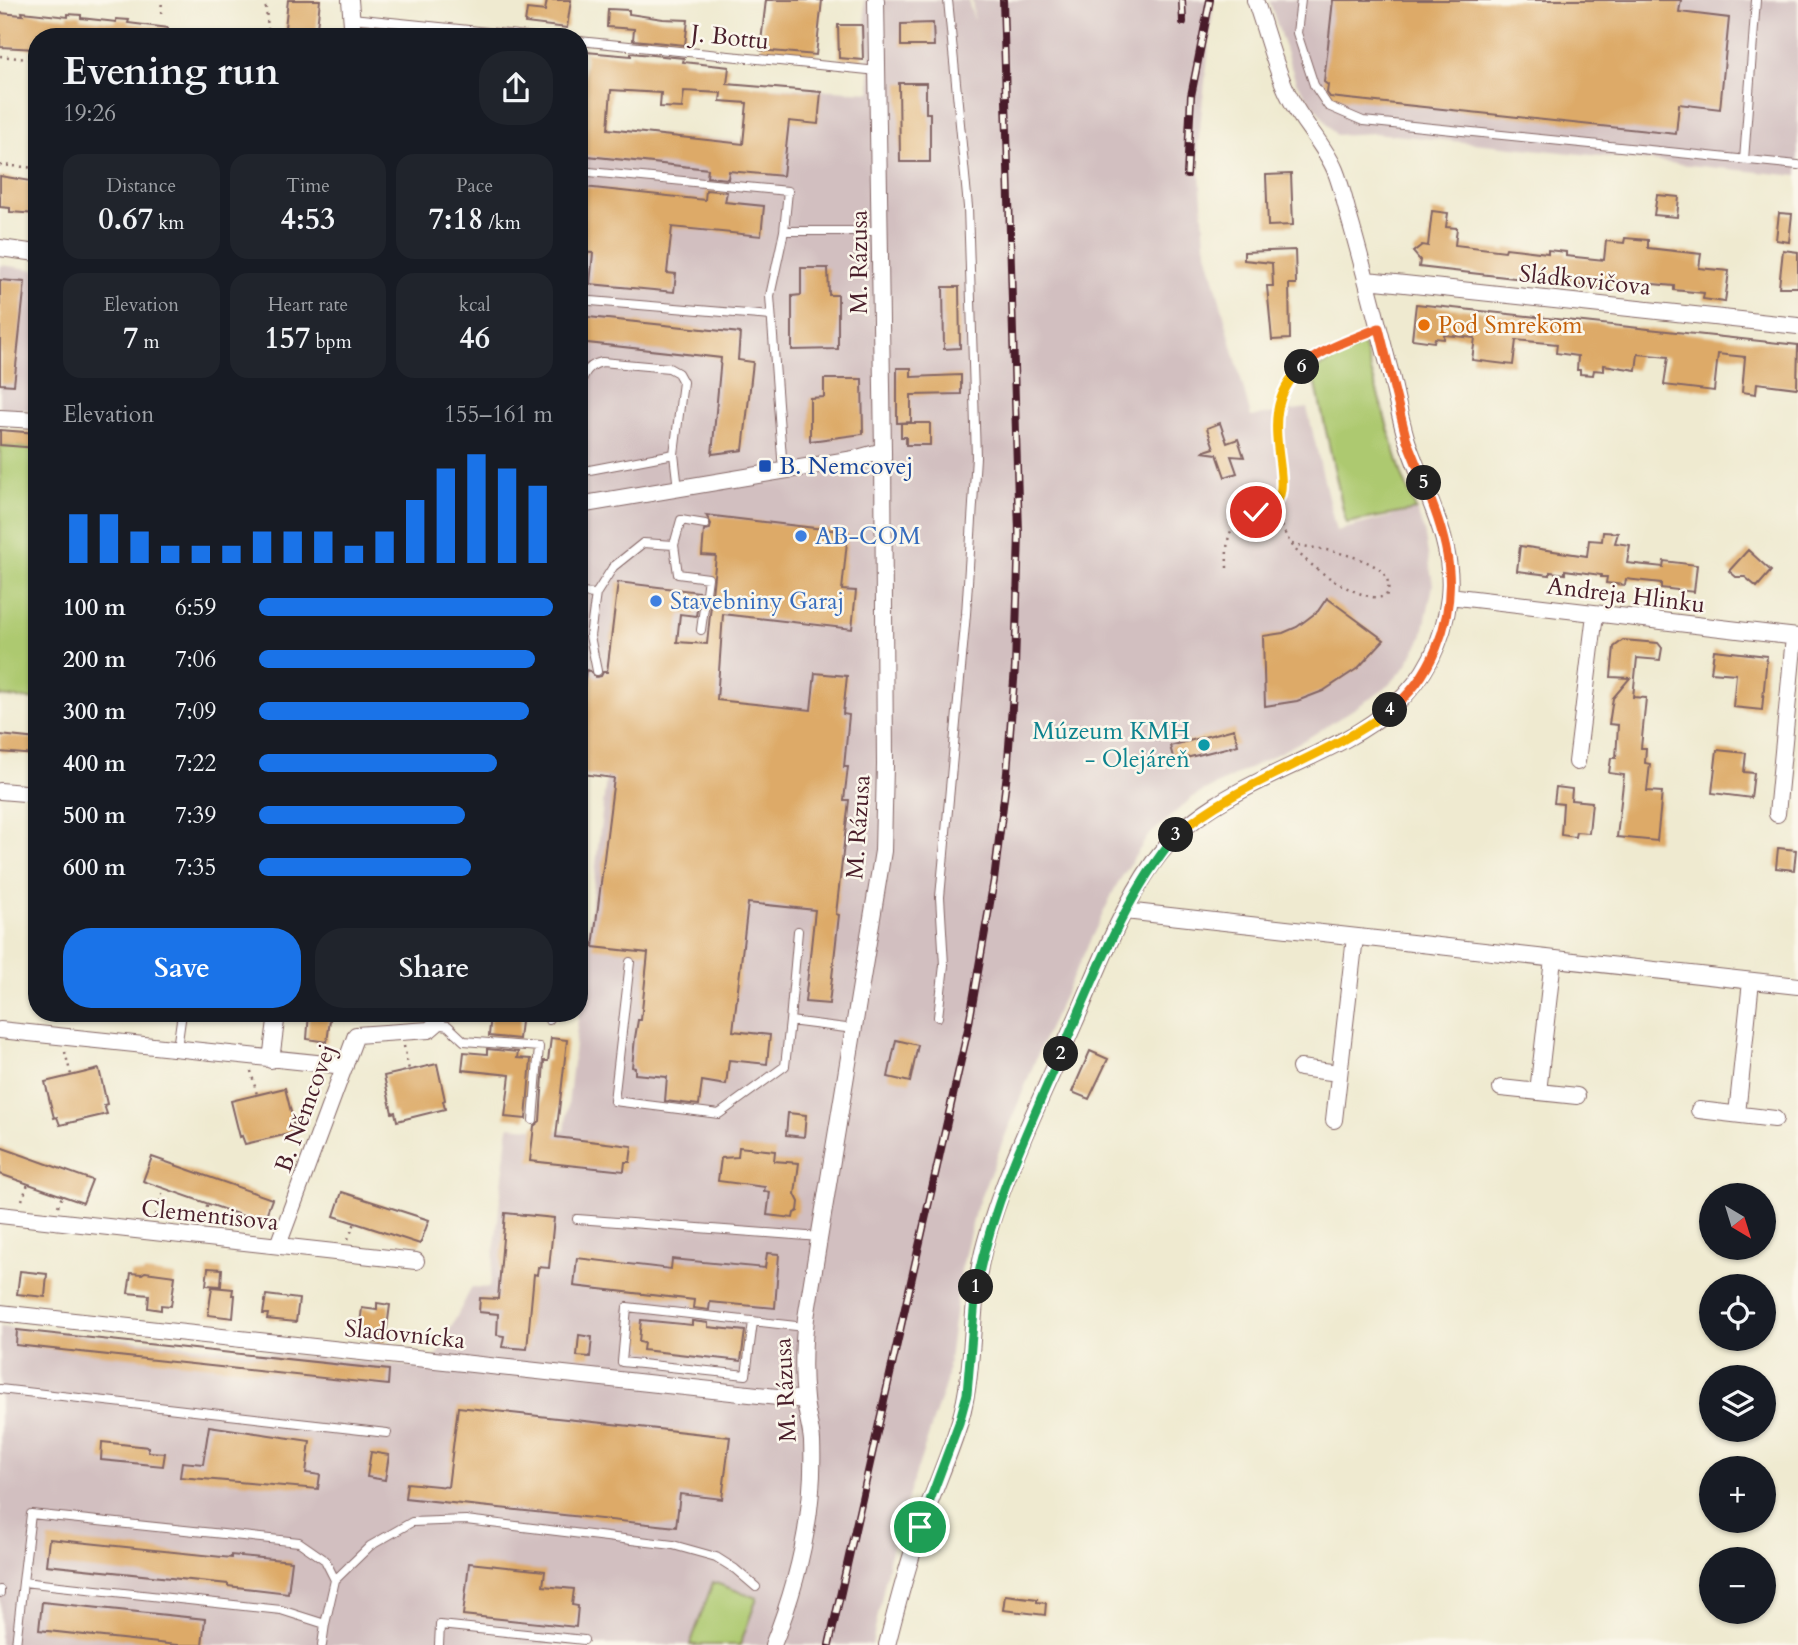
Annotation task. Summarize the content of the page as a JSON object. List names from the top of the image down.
{
  "streets": {
    "street": [
      "M. Rázusa",
      "Sládkovičova",
      "Andreja Hlinku",
      "B. Němcovej",
      "Clementisova",
      "Sladovnícka"
    ],
    "lane": ["J. Bottu"]
  },
  "crossings": [
    ["J. Bottu", "M. Rázusa"],
    ["M. Rázusa", "Sladovnícka"],
    ["B. Němcovej", "Clementisova"]
  ],
  "places": {
    "other": [
      "Pod Smrekom",
      "AB-COM",
      "Stavebniny Garaj",
      "Múzeum KMH - Olejáreň"
    ],
    "transit": ["B. Nemcovej"]
  },
  "north": "bottom right",
  "page": {
    "heading": ["Evening run", "19:26"],
    "stats": [
      ["Distance", "0.67 km"],
      ["Time", "4:53"],
      ["Pace", "7:18 /km"],
      ["Elevation", "7 m"],
      ["Heart rate", "157 bpm"],
      ["kcal", "46"]
    ],
    "pins": [
      "6",
      "5",
      "4",
      "3",
      "2",
      "1"
    ],
    "chart": ["Elevation", "155–161 m"],
    "list": [
      {
        "name": "100 m",
        "note": "6:59"
      },
      {
        "name": "200 m",
        "note": "7:06"
      },
      {
        "name": "300 m",
        "note": "7:09"
      },
      {
        "name": "400 m",
        "note": "7:22"
      },
      {
        "name": "500 m",
        "note": "7:39"
      },
      {
        "name": "600 m",
        "note": "7:35"
      }
    ],
    "buttons": ["Save", "Share"],
    "map_buttons": ["+", "−"]
  }
}
